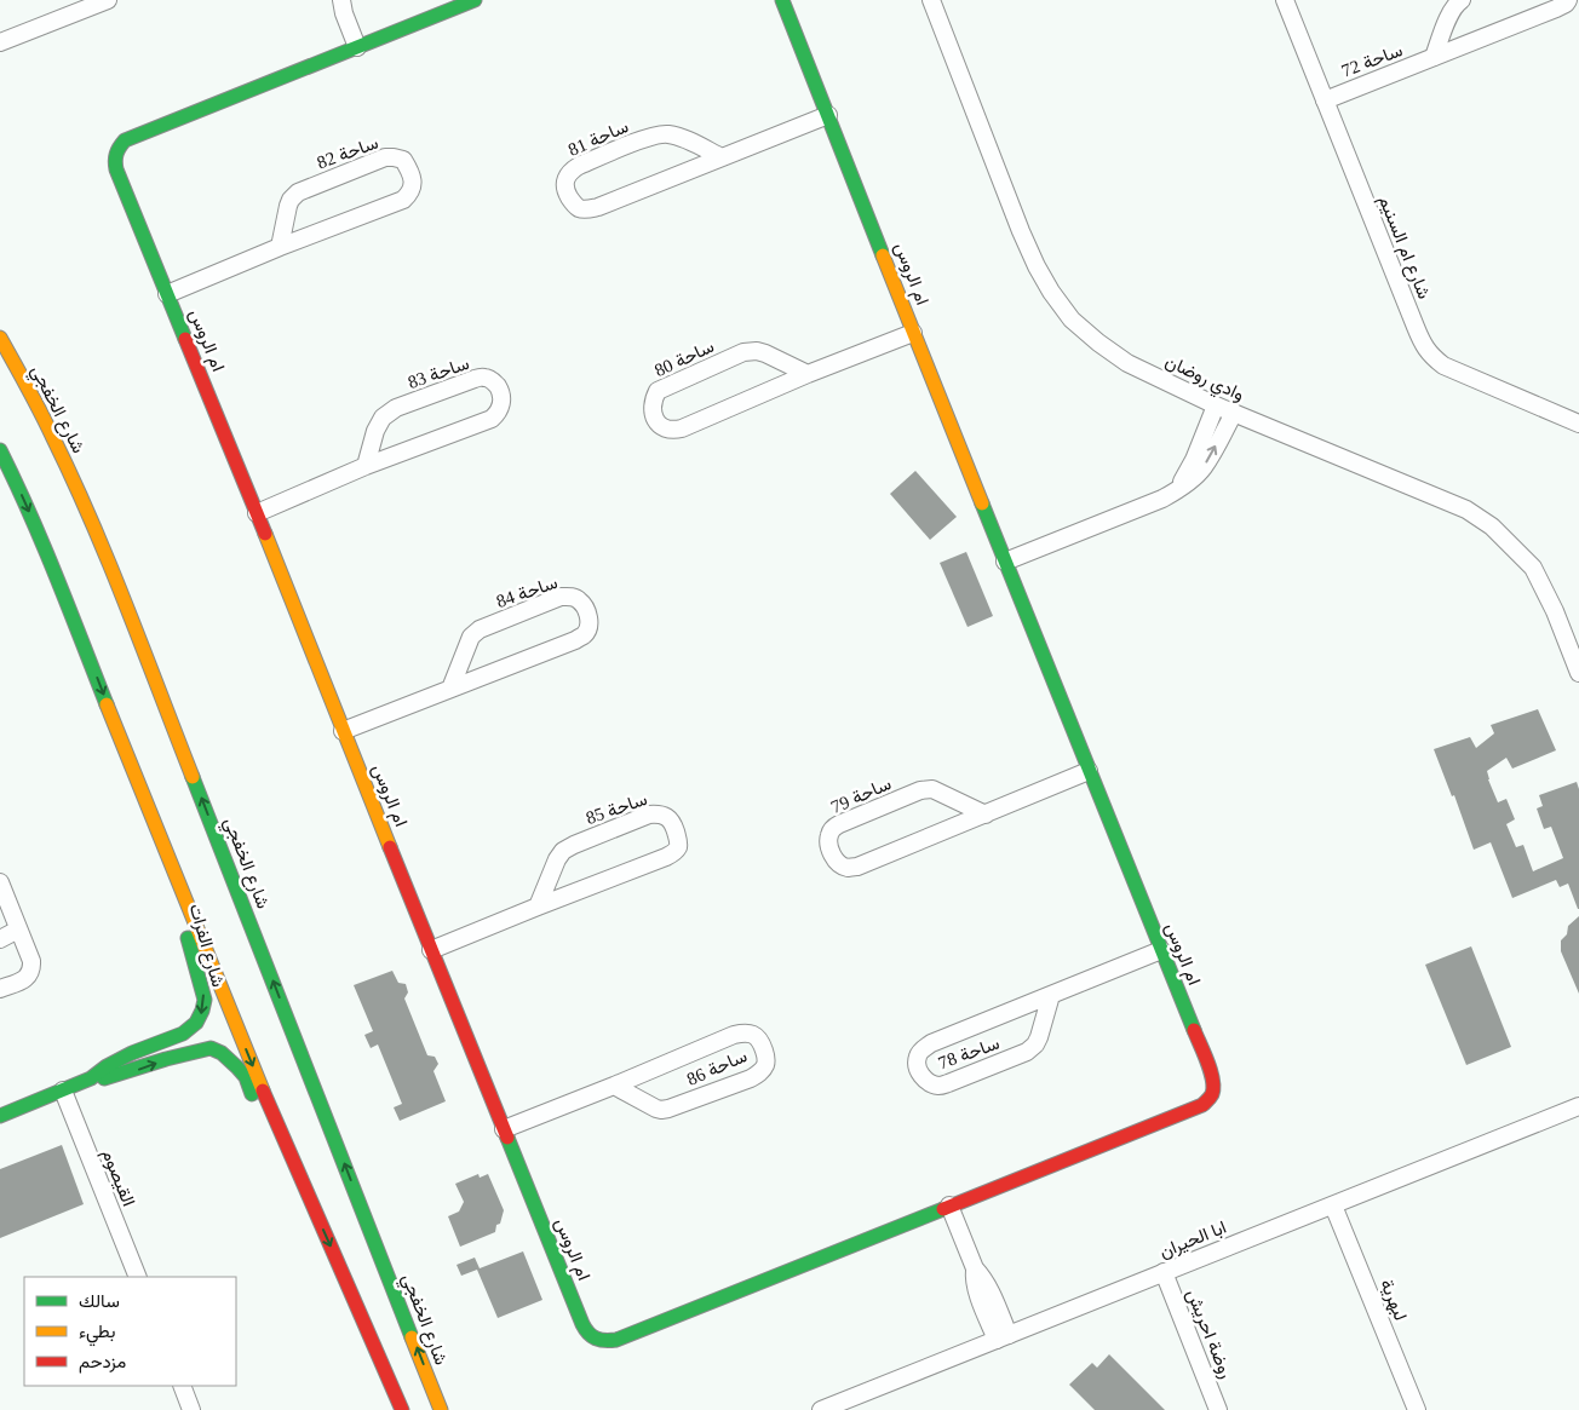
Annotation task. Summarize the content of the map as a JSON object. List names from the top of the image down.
{
  "streets": {
    "main road": ["ام الروس", "شارع الخفجي", "شارع الفرات"],
    "street": [
      "ساحة 72",
      "ساحة 81",
      "ساحة 82",
      "شارع ام السنيم",
      "ساحة 80",
      "ساحة 83",
      "وادي روضان",
      "ساحة 84",
      "ساحة 79",
      "ساحة 85",
      "ساحة 78",
      "ساحة 86",
      "القيصوم",
      "ابا الحيران",
      "لبهرية",
      "روضة احريش"
    ]
  },
  "crossings": [
    ["ساحة 72", "شارع ام السنيم"],
    ["ساحة 81", "ام الروس"],
    ["ساحة 82", "ام الروس"],
    ["ام الروس", "ساحة 80"],
    ["ام الروس", "ساحة 83"],
    ["ام الروس", "ساحة 84"],
    ["ام الروس", "ساحة 79"],
    ["ام الروس", "ساحة 85"],
    ["ام الروس", "ساحة 78"],
    ["ام الروس", "ساحة 86"],
    ["شارع الفرات", "القيصوم"],
    ["ابا الحيران", "لبهرية"],
    ["ابا الحيران", "روضة احريش"]
  ],
  "legend": ["سالك", "بطيء", "مزدحم"]
}
